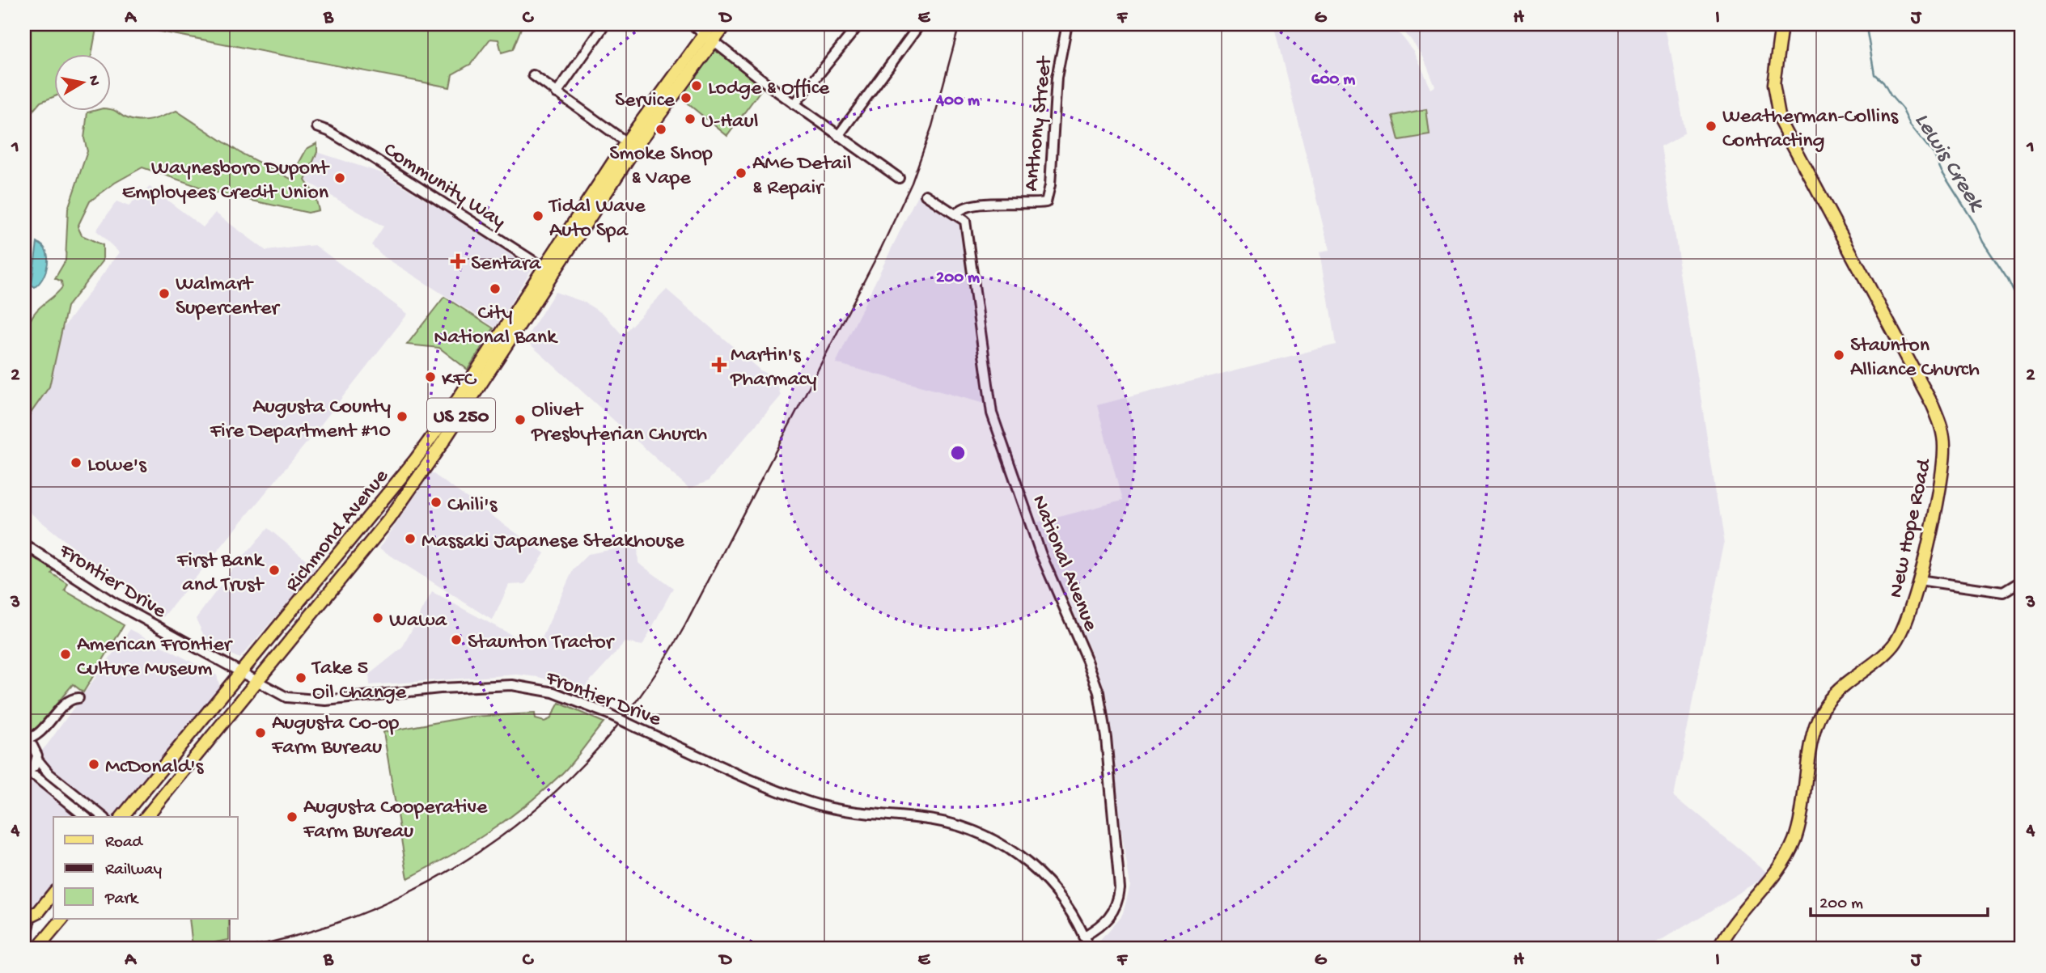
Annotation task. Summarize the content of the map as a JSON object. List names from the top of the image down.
{
  "streets": {
    "main road": ["US 250", "New Hope Road", "Richmond Avenue"],
    "street": [
      "Anthony Street",
      "Community Way",
      "National Avenue",
      "Frontier Drive"
    ]
  },
  "crossings": [
    ["Anthony Street", "National Avenue"],
    ["Community Way", "Richmond Avenue"],
    ["Richmond Avenue", "Frontier Drive"],
    ["National Avenue", "Frontier Drive"]
  ],
  "water": ["Lewis Creek"],
  "places": {
    "other": [
      "Lodge & Office",
      "Service",
      "U-Haul",
      "Weatherman-Collins Contracting",
      "Smoke Shop & Vape",
      "AMG Detail & Repair",
      "Waynesboro Dupont Employees Credit Union",
      "Tidal Wave Auto Spa",
      "City National Bank",
      "Walmart Supercenter",
      "Staunton Alliance Church",
      "KFC",
      "Augusta County Fire Department #10",
      "Olivet Presbyterian Church",
      "Lowe's",
      "Chili's",
      "Massaki Japanese Steakhouse",
      "First Bank and Trust",
      "Wawa",
      "Staunton Tractor",
      "American Frontier Culture Museum",
      "Take 5 Oil Change",
      "Augusta Co-op Farm Bureau",
      "McDonald's",
      "Augusta Cooperative Farm Bureau"
    ],
    "health": ["Sentara", "Martin's Pharmacy"]
  },
  "legend": ["Road", "Railway", "Park"],
  "scale_bar": "200 m",
  "north": "right",
  "grid": {
    "columns": [
      "A",
      "B",
      "C",
      "D",
      "E",
      "F",
      "G",
      "H",
      "I",
      "J"
    ],
    "rows": [
      "1",
      "2",
      "3",
      "4"
    ]
  },
  "rings": ["600 m", "400 m", "200 m"]
}
